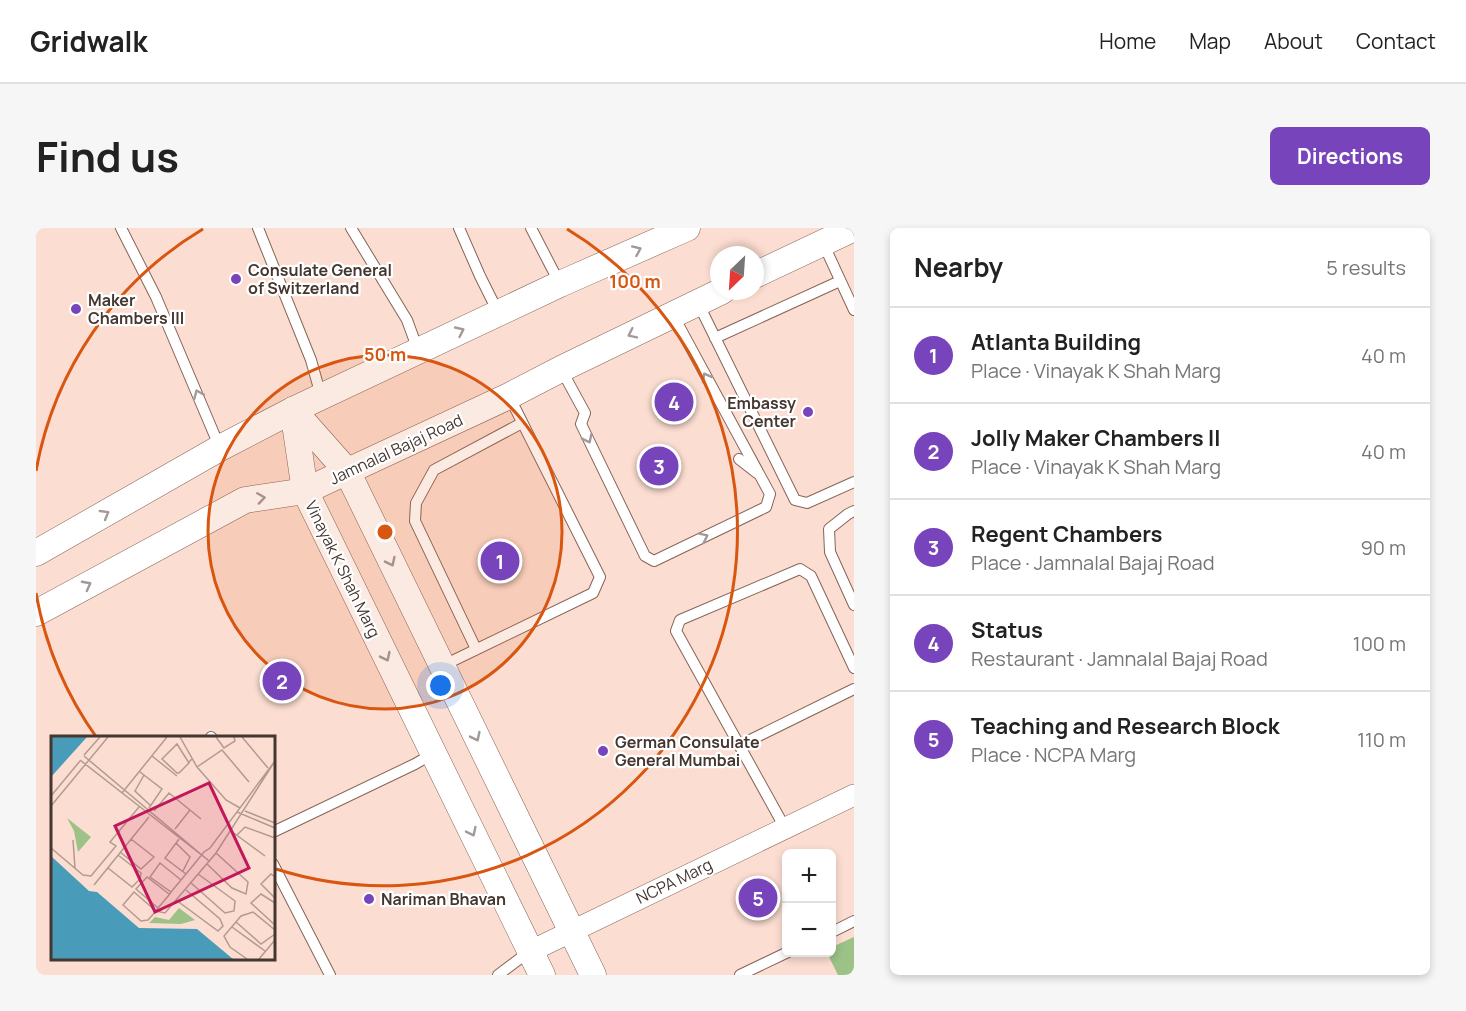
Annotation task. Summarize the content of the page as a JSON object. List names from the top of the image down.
{
  "streets": {
    "street": ["Jamnalal Bajaj Road", "Vinayak K Shah Marg", "NCPA Marg"]
  },
  "crossings": [
    ["Jamnalal Bajaj Road", "Vinayak K Shah Marg"],
    ["Vinayak K Shah Marg", "NCPA Marg"]
  ],
  "places": [
    "Consulate General of Switzerland",
    "Maker Chambers III",
    "Embassy Center",
    "German Consulate General Mumbai",
    "Nariman Bhavan"
  ],
  "north": "bottom left",
  "page": {
    "header": "Gridwalk",
    "nav": [
      "Home",
      "Map",
      "About",
      "Contact"
    ],
    "title": "Find us",
    "buttons": "Directions",
    "heading": ["Nearby", "5 results"],
    "list": [
      {
        "mark": "1",
        "name": "Atlanta Building",
        "note": "Place · Vinayak K Shah Marg",
        "value": "40 m"
      },
      {
        "mark": "2",
        "name": "Jolly Maker Chambers II",
        "note": "Place · Vinayak K Shah Marg",
        "value": "40 m"
      },
      {
        "mark": "3",
        "name": "Regent Chambers",
        "note": "Place · Jamnalal Bajaj Road",
        "value": "90 m"
      },
      {
        "mark": "4",
        "name": "Status",
        "note": "Restaurant · Jamnalal Bajaj Road",
        "value": "100 m"
      },
      {
        "mark": "5",
        "name": "Teaching and Research Block",
        "note": "Place · NCPA Marg",
        "value": "110 m"
      }
    ],
    "pins": [
      "4",
      "3",
      "1",
      "2",
      "5"
    ],
    "map_buttons": ["+", "−"]
  },
  "rings": ["100 m", "50 m"]
}
